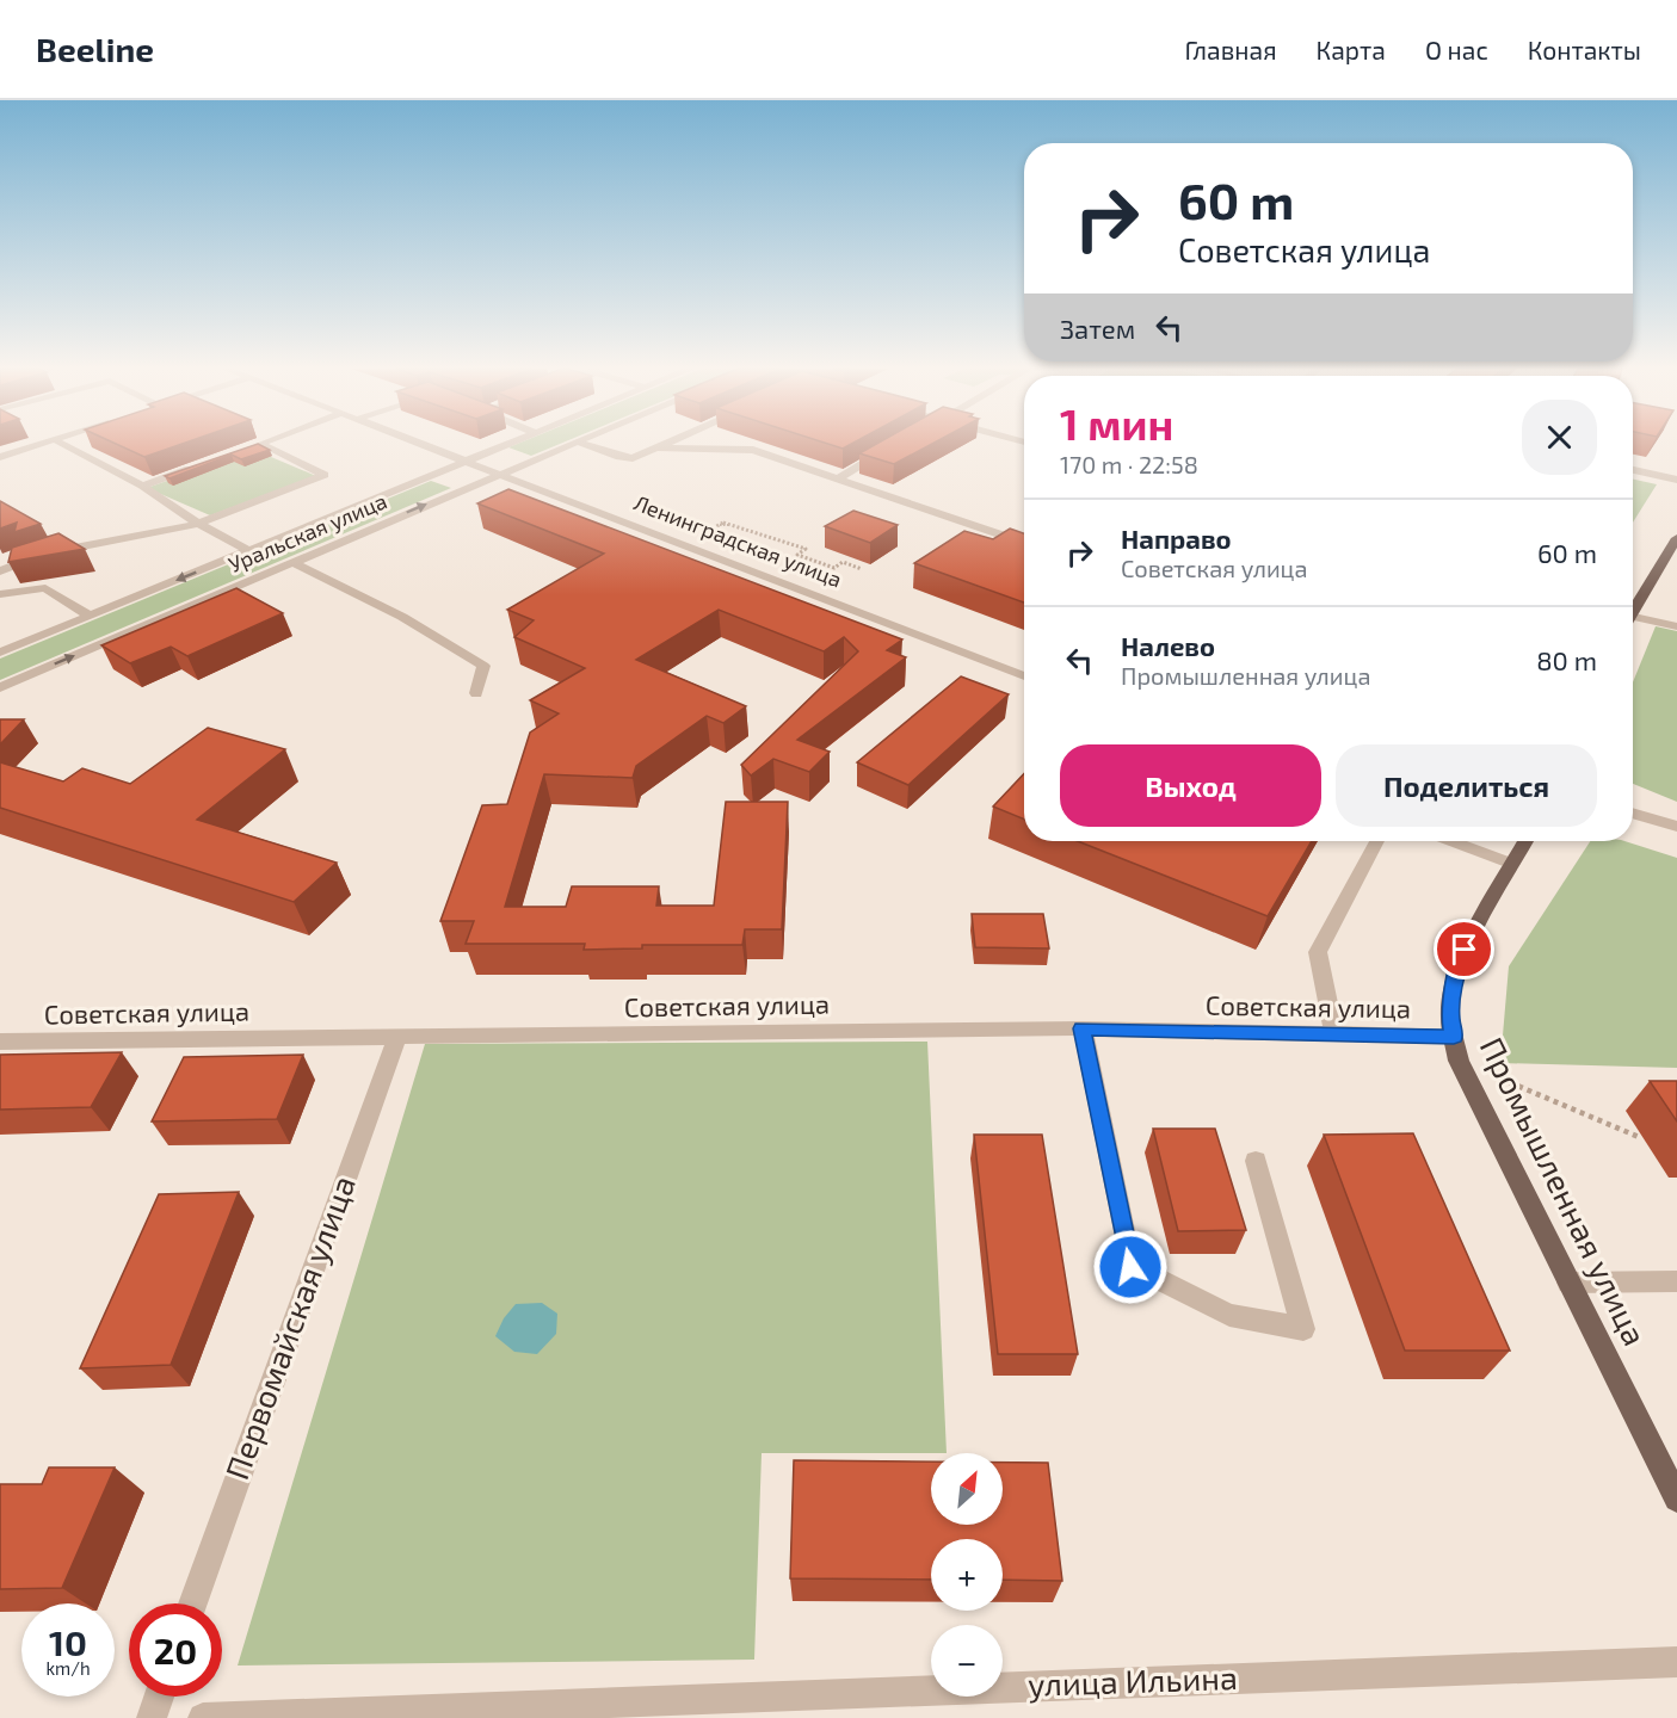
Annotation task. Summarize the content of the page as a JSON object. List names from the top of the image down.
{
  "streets": {
    "main road": ["Промышленная улица"],
    "street": [
      "Уральская улица",
      "Ленинградская улица",
      "Советская улица",
      "Первомайская улица",
      "улица Ильина"
    ]
  },
  "crossings": [
    ["Уральская улица", "Ленинградская улица"],
    ["Советская улица", "Промышленная улица"],
    ["Советская улица", "Первомайская улица"]
  ],
  "north": "top right",
  "page": {
    "header": "Beeline",
    "nav": [
      "Главная",
      "Карта",
      "О нас",
      "Контакты"
    ],
    "turn": ["60 m", "Советская улица"],
    "then": "Затем",
    "heading": ["1 мин", "170 m · 22:58"],
    "list": [
      {
        "name": "Направо",
        "note": "Советская улица",
        "value": "60 m"
      },
      {
        "name": "Налево",
        "note": "Промышленная улица",
        "value": "80 m"
      }
    ],
    "buttons": ["Выход", "Поделиться"],
    "map_buttons": ["+", "−"],
    "speed": "10 km/h",
    "limit": "20"
  }
}
